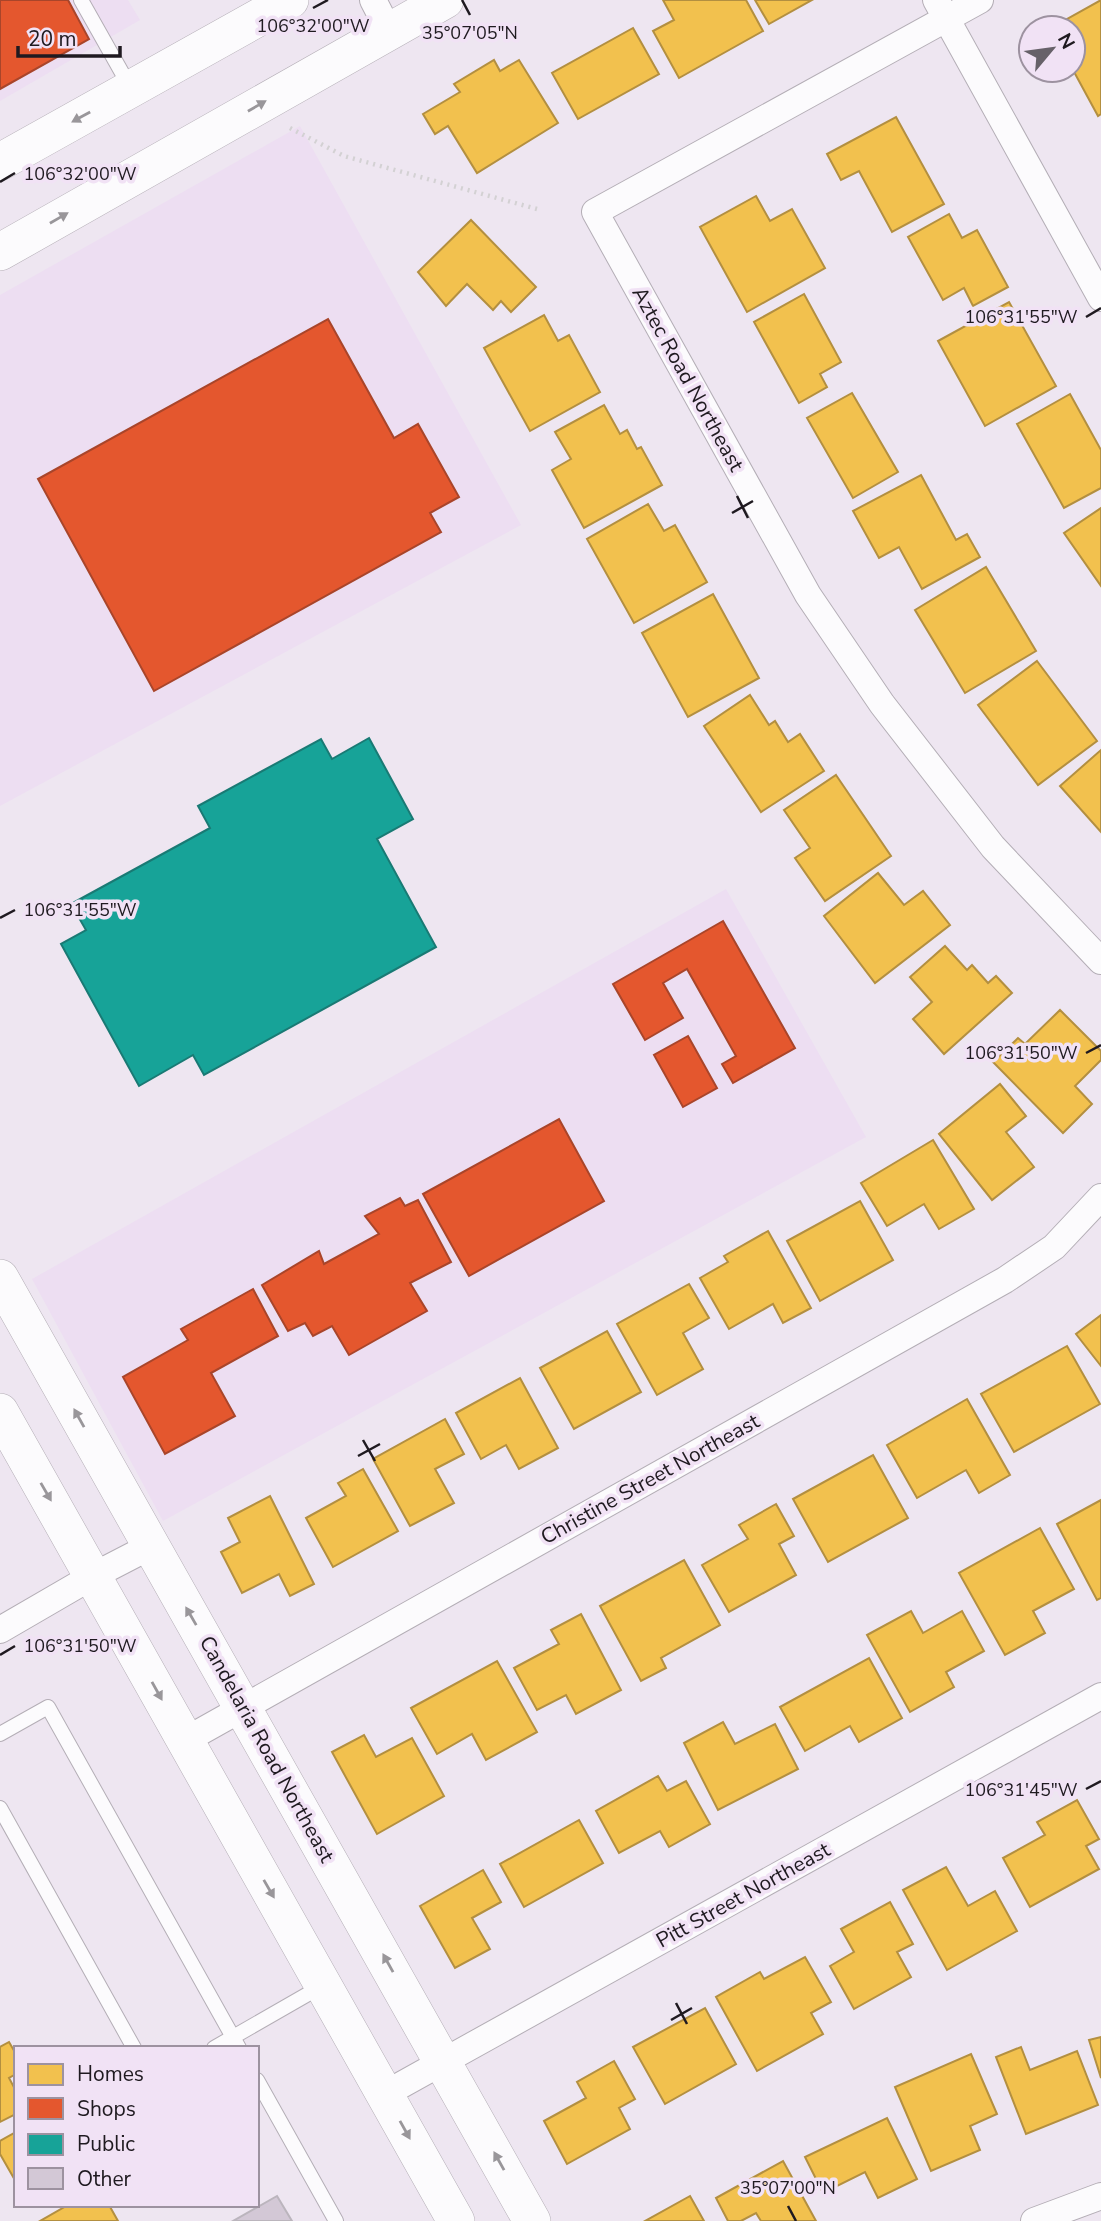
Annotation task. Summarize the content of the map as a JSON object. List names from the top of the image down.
{
  "streets": {
    "main road": ["Candelaria Road Northeast"],
    "street": ["Aztec Road Northeast", "Christine Street Northeast", "Pitt Street Northeast"]
  },
  "crossings": [
    ["Christine Street Northeast", "Candelaria Road Northeast"],
    ["Candelaria Road Northeast", "Pitt Street Northeast"]
  ],
  "legend": [
    "Homes",
    "Shops",
    "Public",
    "Other"
  ],
  "scale_bar": "20 m",
  "north": "top right",
  "coordinates": [
    "106°32'00\"W",
    "35°07'05\"N",
    "106°31'55\"W",
    "106°31'50\"W",
    "106°31'45\"W",
    "35°07'00\"N"
  ]
}
